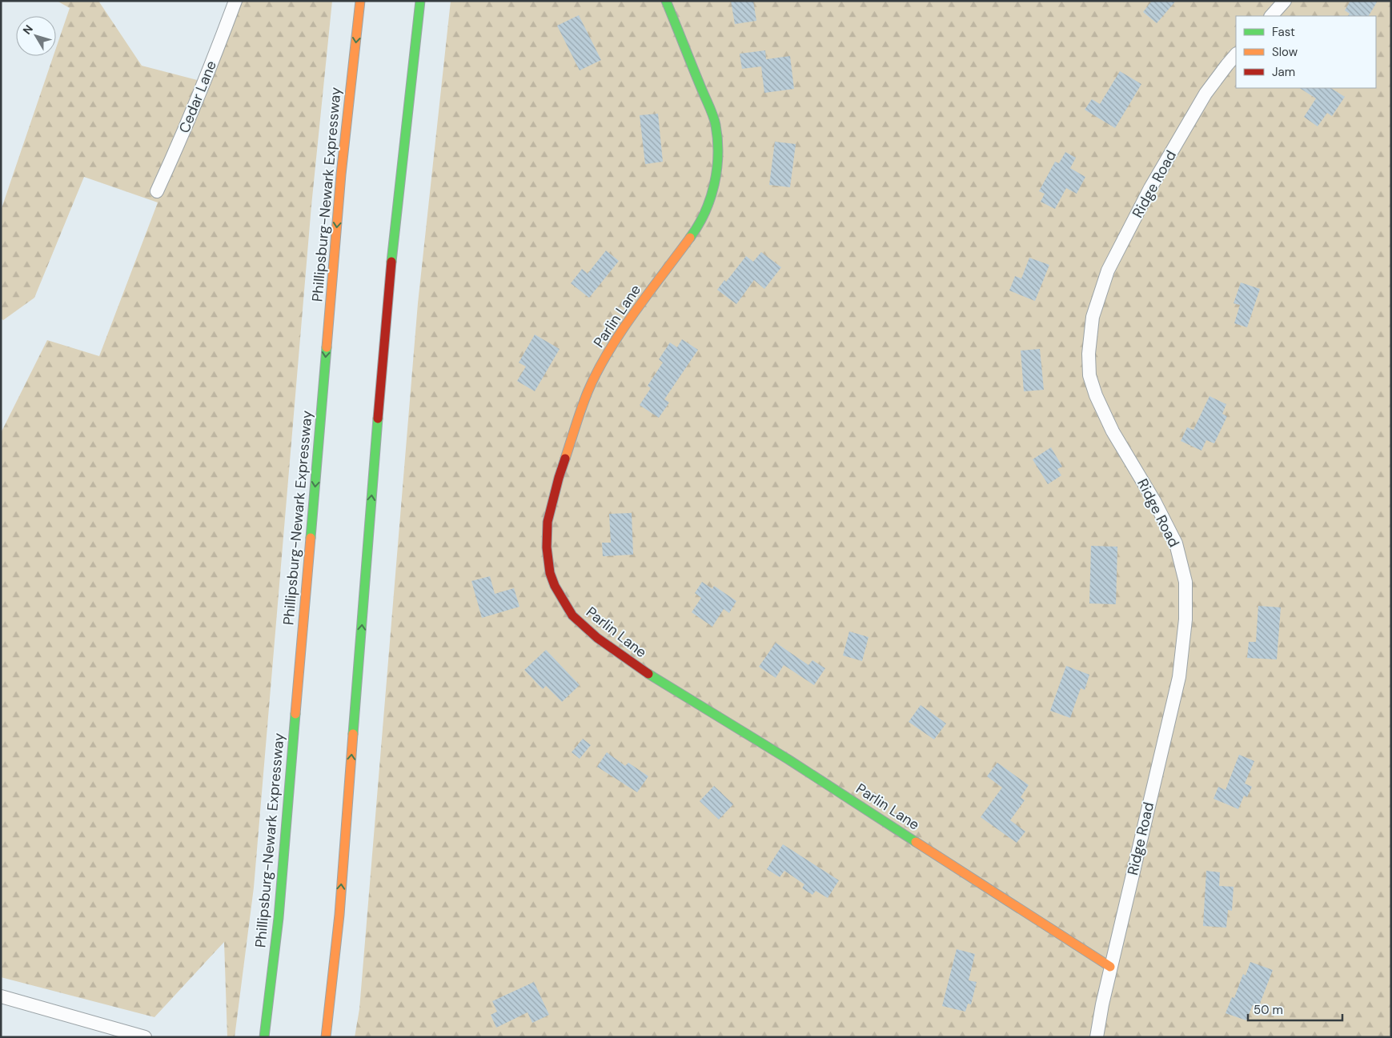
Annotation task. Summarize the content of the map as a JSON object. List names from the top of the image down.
{
  "streets": {
    "main road": ["Phillipsburg-Newark Expressway", "Parlin Lane"],
    "street": ["Cedar Lane", "Ridge Road"]
  },
  "crossings": [
    ["Ridge Road", "Parlin Lane"]
  ],
  "legend": ["Fast", "Slow", "Jam"],
  "scale_bar": "50 m",
  "north": "top left"
}
